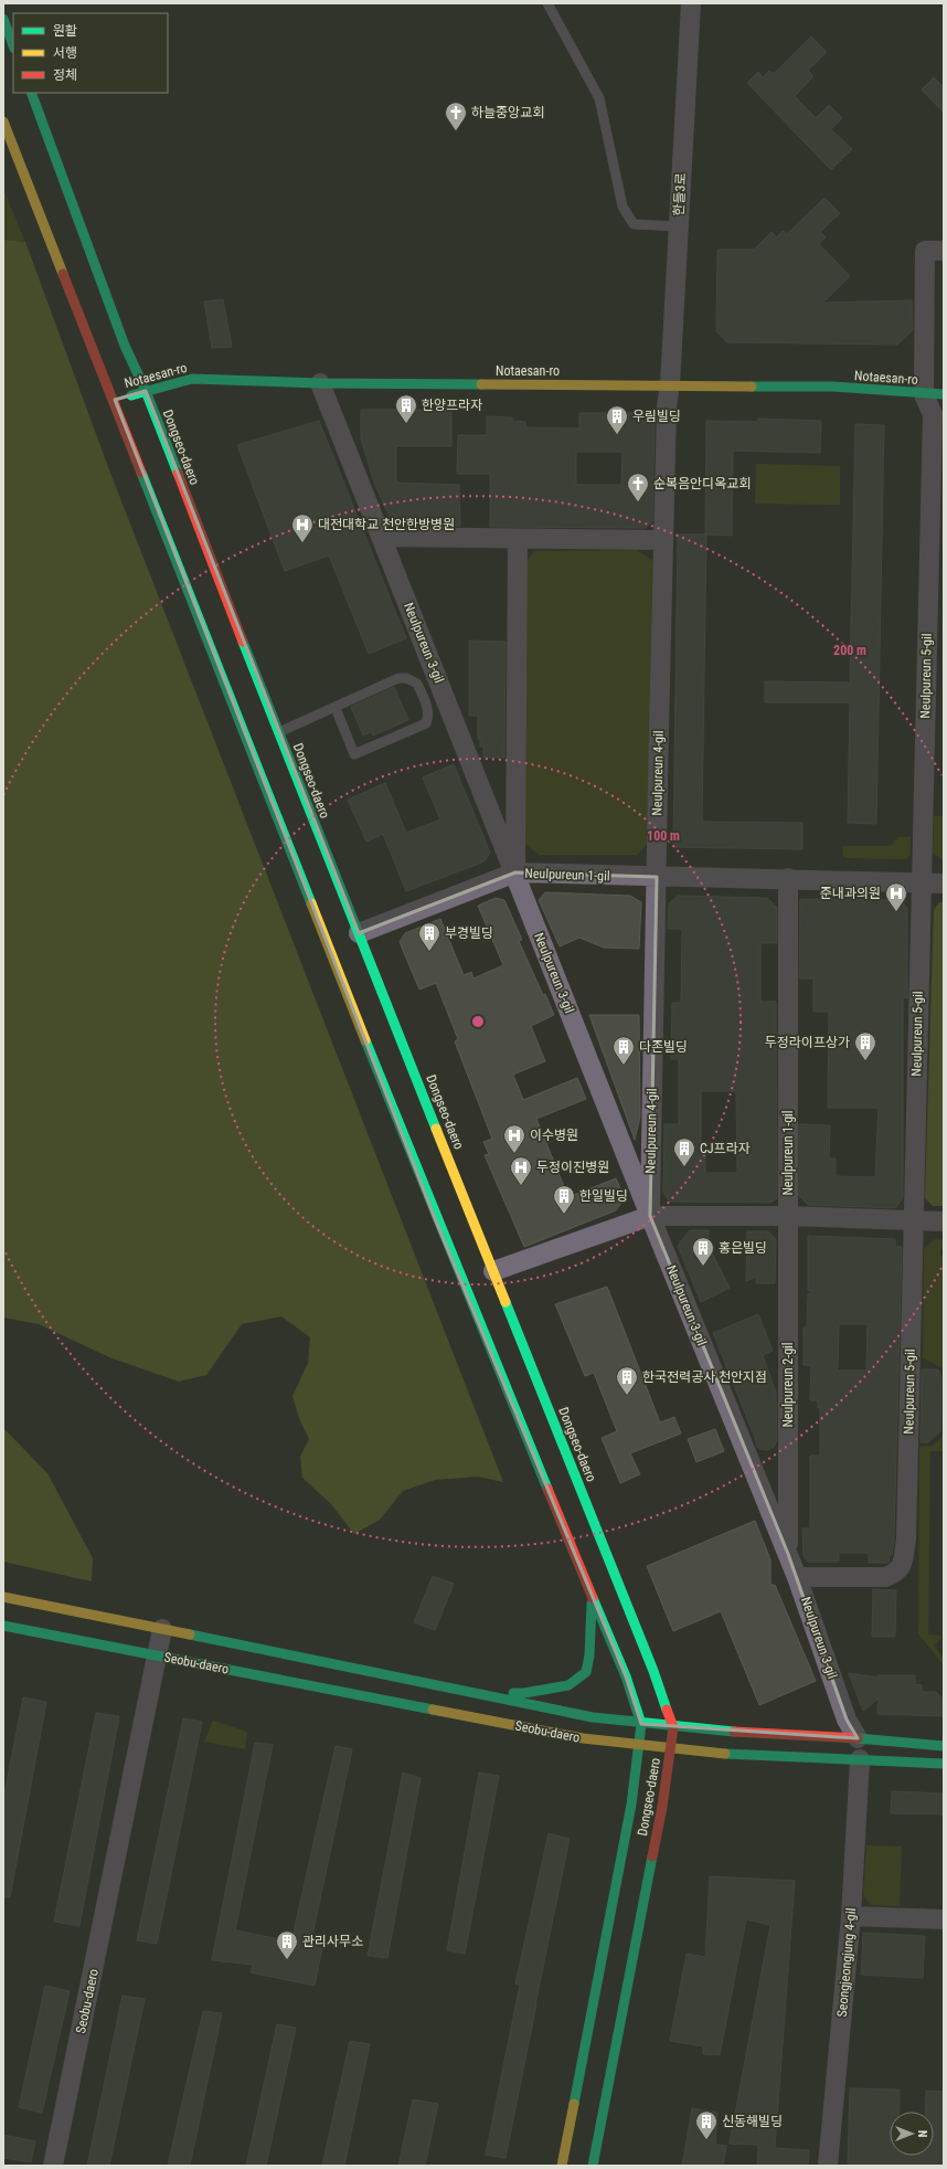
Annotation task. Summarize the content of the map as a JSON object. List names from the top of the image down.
{
  "streets": {
    "main road": ["Notaesan-ro", "Dongseo-daero", "Seobu-daero"],
    "street": [
      "한들3로",
      "Neulpureun 3-gil",
      "Neulpureun 5-gil",
      "Neulpureun 4-gil",
      "Neulpureun 1-gil",
      "Neulpureun 2-gil",
      "Seongjeongjung 4-gil"
    ]
  },
  "crossings": [
    ["한들3로", "Notaesan-ro"],
    ["한들3로", "Neulpureun 4-gil"],
    ["Notaesan-ro", "Dongseo-daero"],
    ["Notaesan-ro", "Neulpureun 3-gil"],
    ["Notaesan-ro", "Neulpureun 5-gil"],
    ["Notaesan-ro", "Neulpureun 4-gil"],
    ["Dongseo-daero", "Neulpureun 1-gil"],
    ["Dongseo-daero", "Seobu-daero"],
    ["Neulpureun 3-gil", "Neulpureun 5-gil"],
    ["Neulpureun 3-gil", "Neulpureun 4-gil"],
    ["Neulpureun 3-gil", "Neulpureun 1-gil"],
    ["Neulpureun 3-gil", "Neulpureun 2-gil"],
    ["Neulpureun 3-gil", "Seobu-daero"],
    ["Neulpureun 5-gil", "Neulpureun 1-gil"],
    ["Neulpureun 4-gil", "Neulpureun 1-gil"],
    ["Neulpureun 1-gil", "Neulpureun 2-gil"],
    ["Seobu-daero", "Seongjeongjung 4-gil"]
  ],
  "places": {
    "church": ["하늘중앙교회", "순복음안디옥교회"],
    "building": [
      "한양프라자",
      "우림빌딩",
      "부경빌딩",
      "두정라이프상가",
      "다존빌딩",
      "CJ프라자",
      "한일빌딩",
      "홍은빌딩",
      "한국전력공사 천안지점",
      "관리사무소",
      "신동해빌딩"
    ],
    "hospital": [
      "대전대학교 천안한방병원",
      "준내과의원",
      "이수병원",
      "두정이진병원"
    ]
  },
  "legend": ["원활", "서행", "정체"],
  "north": "right",
  "rings": ["200 m", "100 m"]
}
